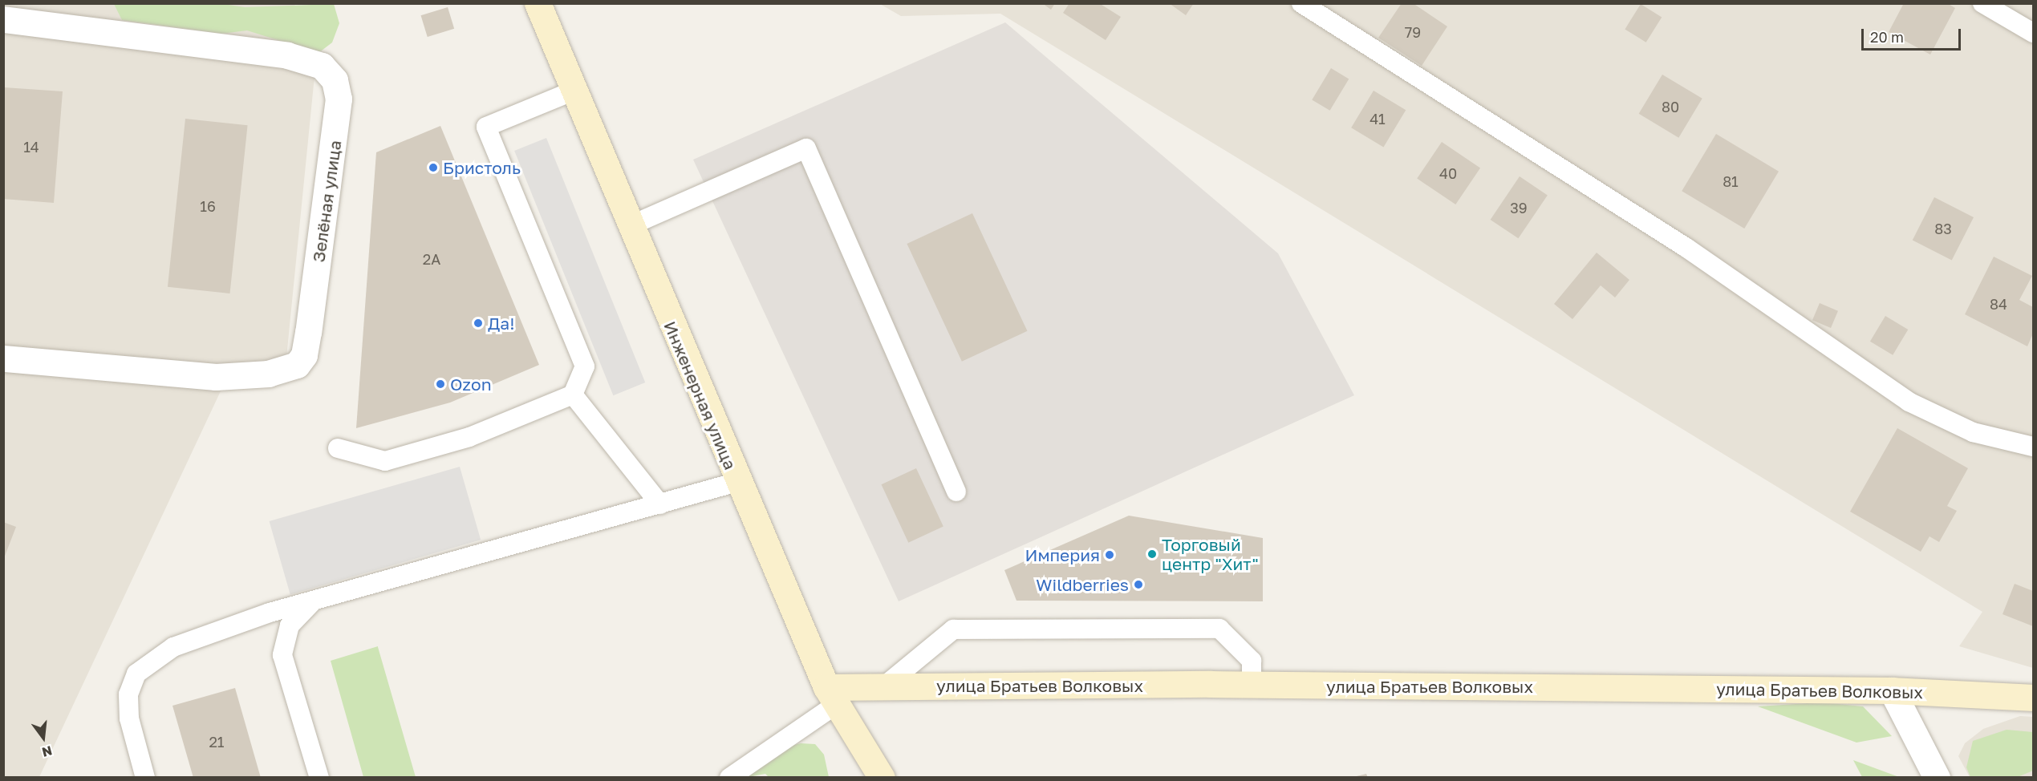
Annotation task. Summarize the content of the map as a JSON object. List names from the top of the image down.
{
  "streets": {
    "street": ["Зелёная улица", "Инженерная улица", "улица Братьев Волковых"]
  },
  "crossings": [
    ["Инженерная улица", "улица Братьев Волковых"]
  ],
  "places": [
    "Бристоль",
    "Да!",
    "Ozon",
    "Торговый центр \"Хит\"",
    "Империя",
    "Wildberries"
  ],
  "house_numbers": [
    "79",
    "80",
    "41",
    "14",
    "40",
    "81",
    "16",
    "39",
    "83",
    "2А",
    "84",
    "21"
  ],
  "scale_bar": "20 m",
  "north": "bottom"
}
